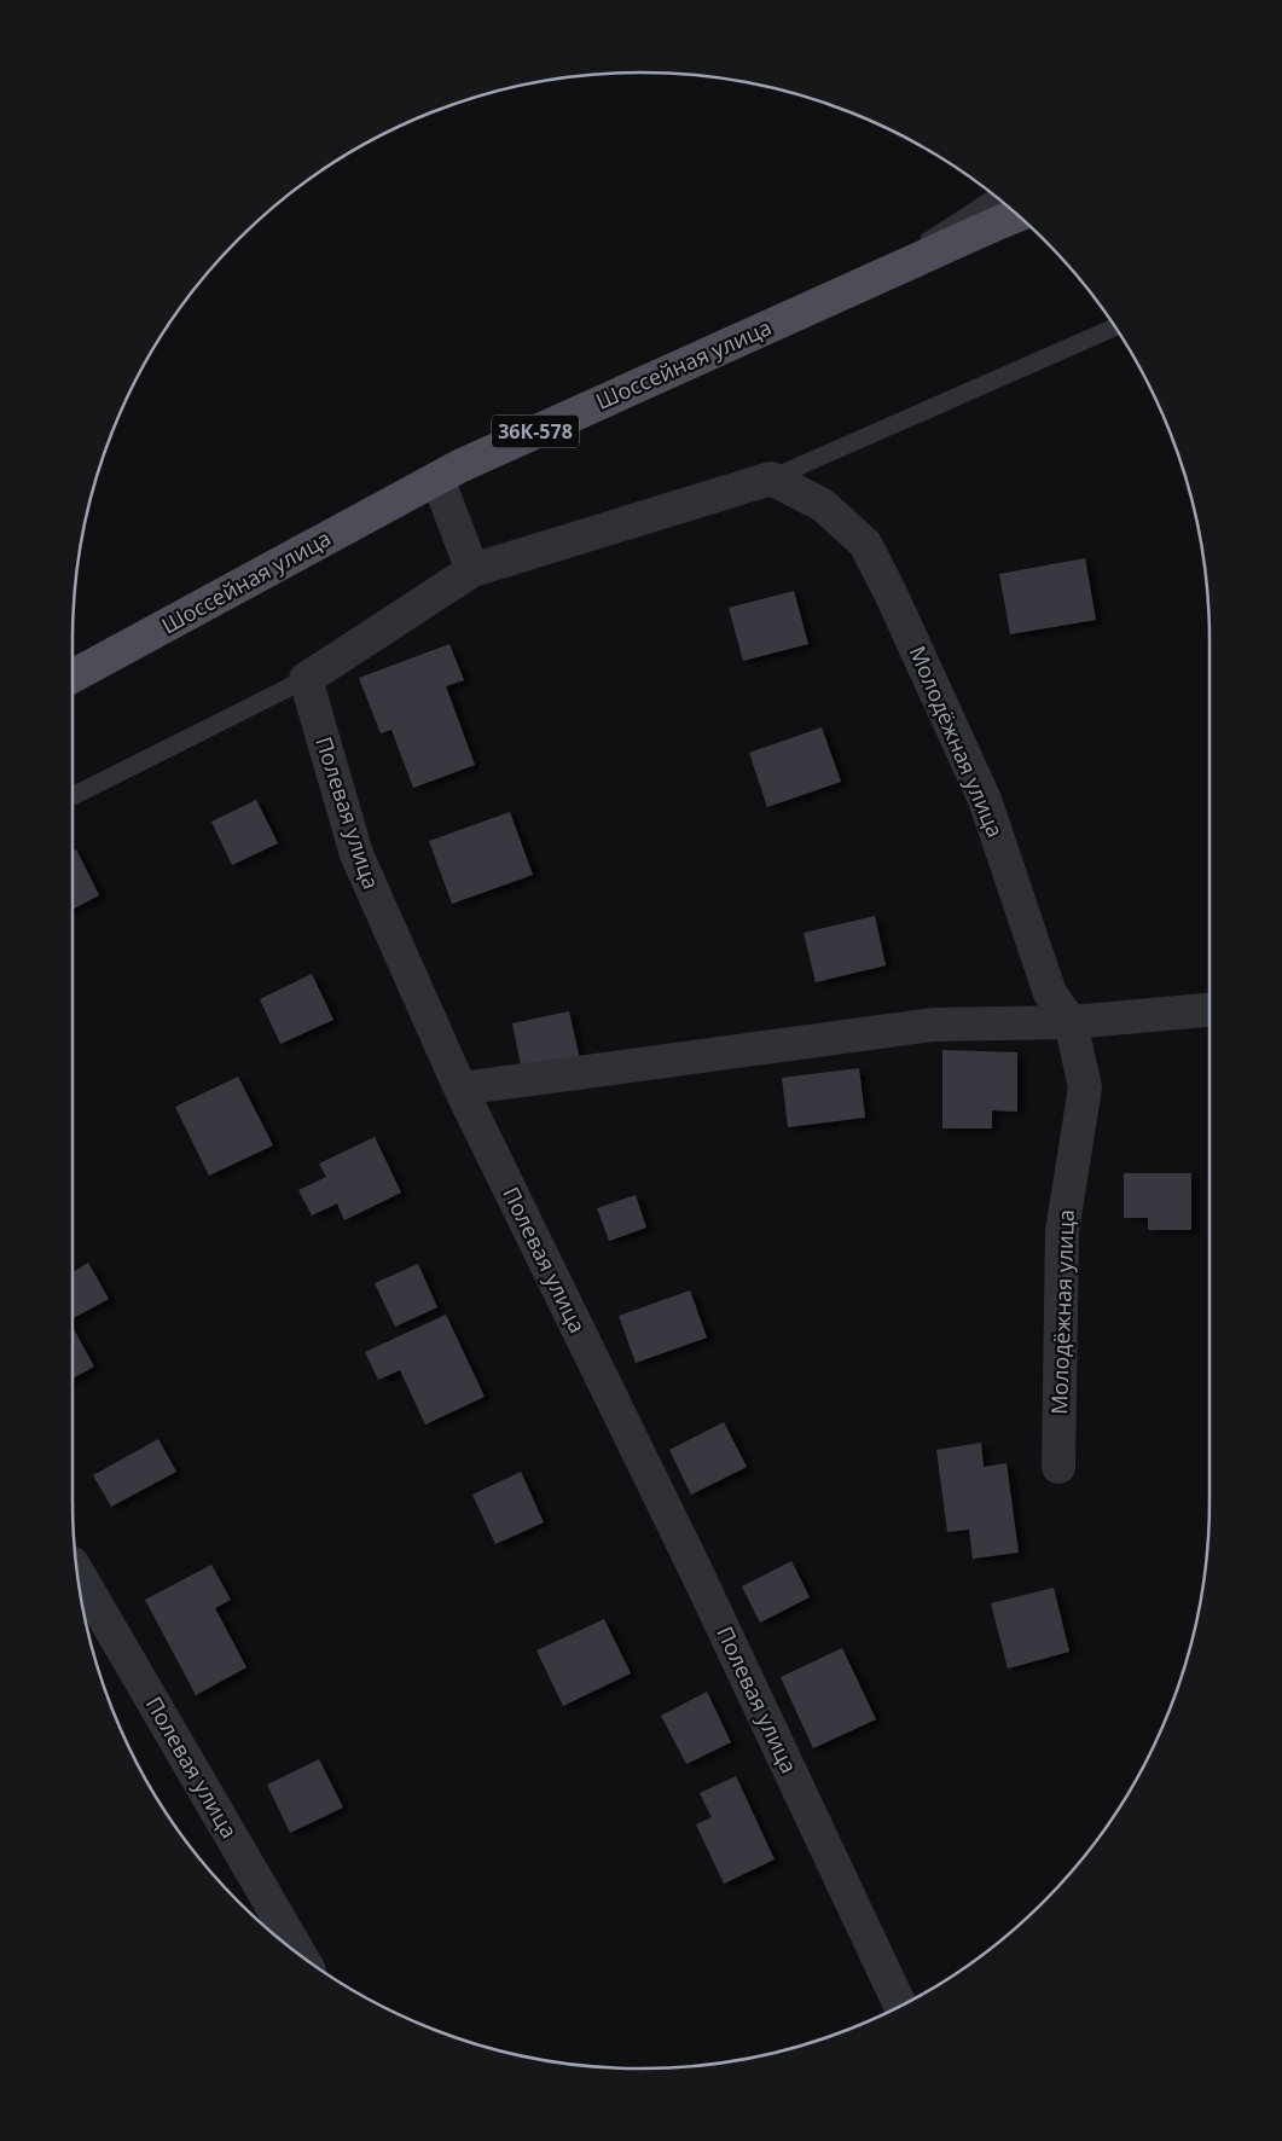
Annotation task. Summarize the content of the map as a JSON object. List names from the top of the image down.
{
  "streets": {
    "main road": ["Шоссейная улица", "36К-578"],
    "street": ["Молодёжная улица", "Полевая улица"]
  }
}
